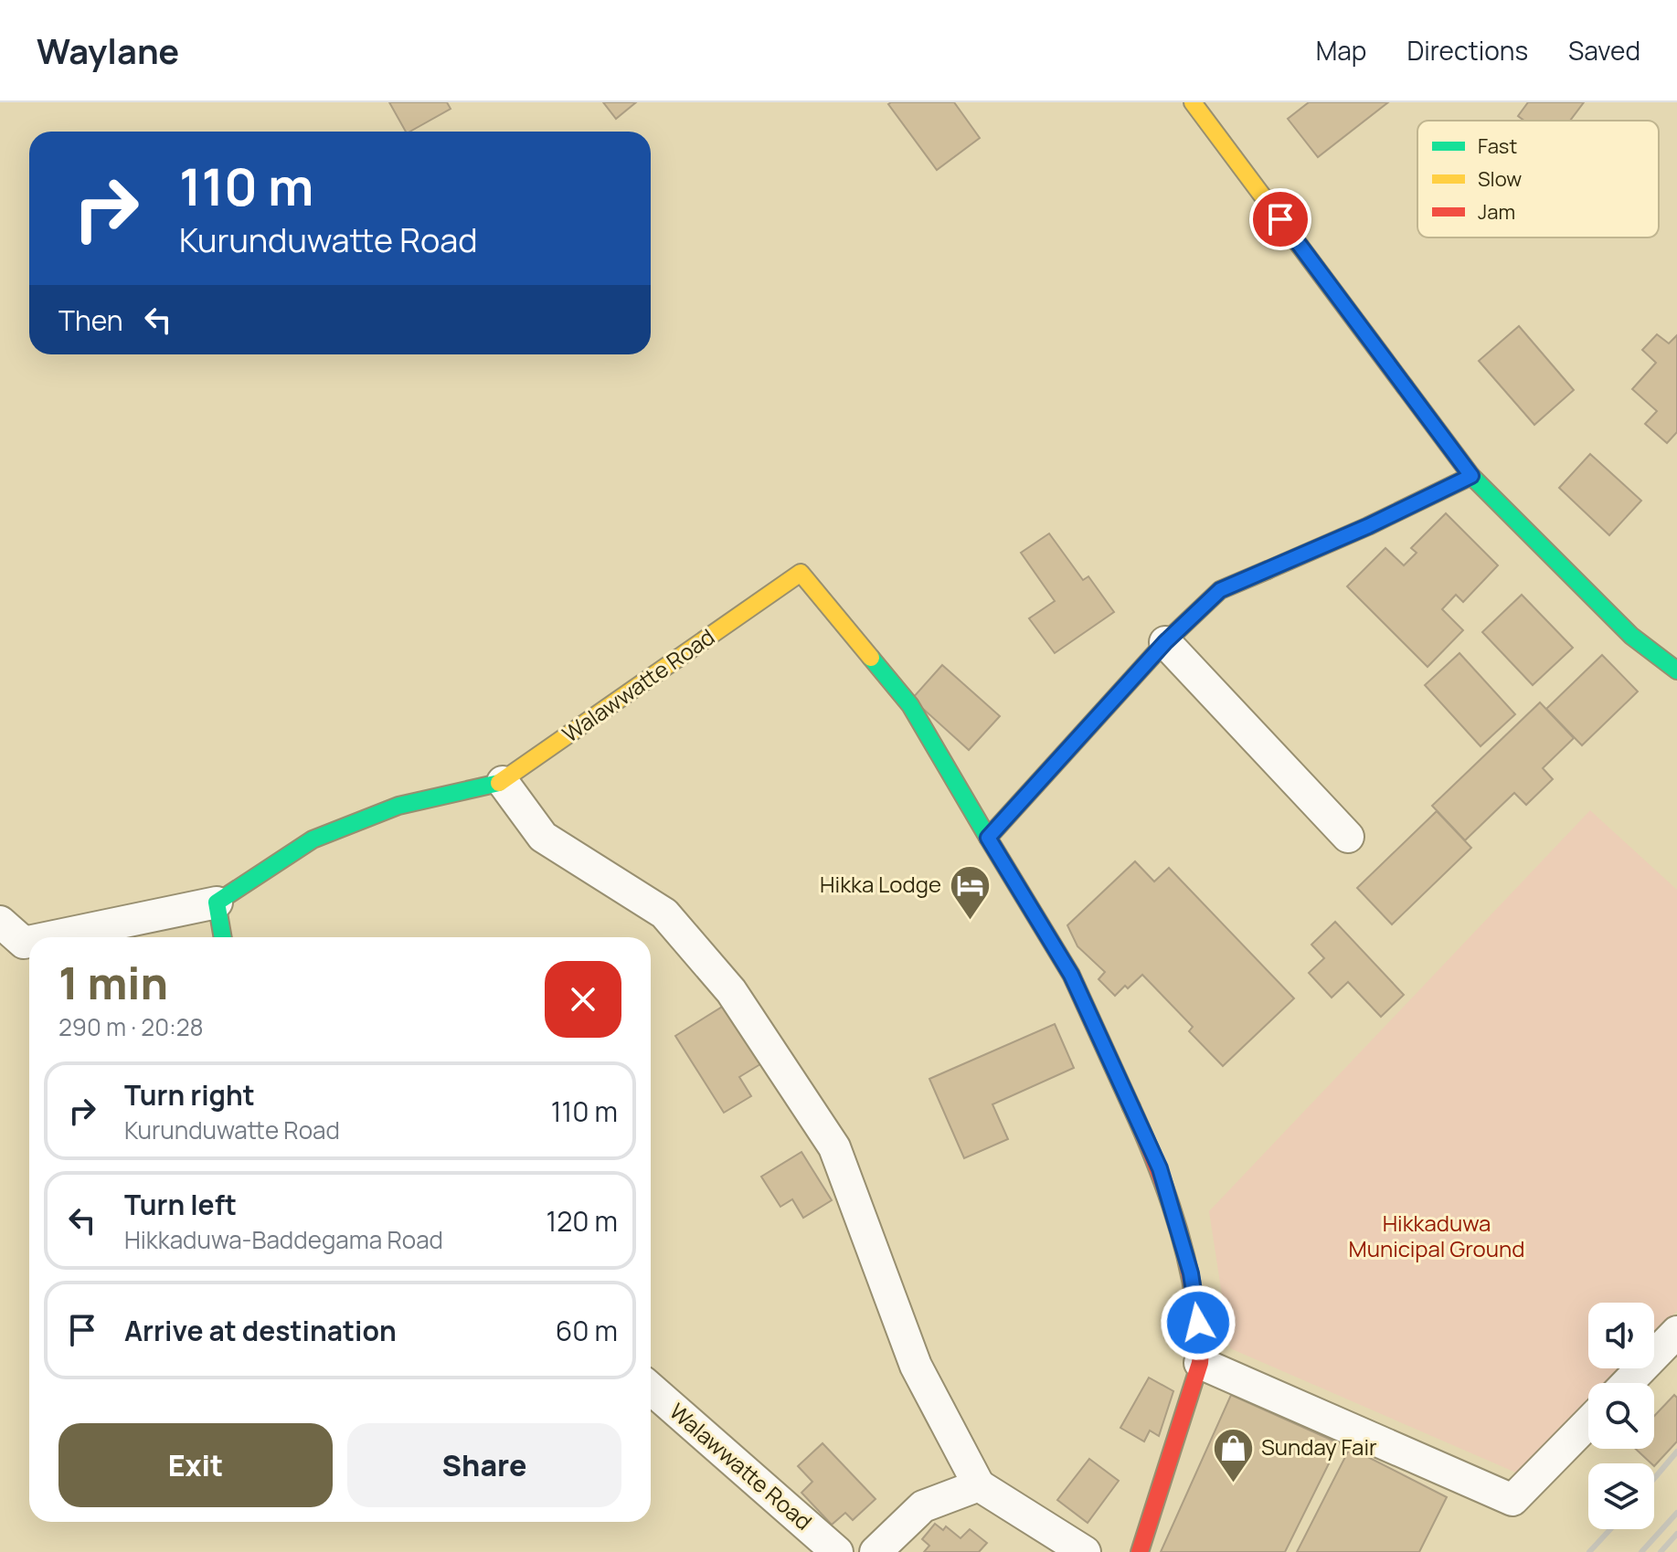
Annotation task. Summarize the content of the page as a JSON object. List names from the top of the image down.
{
  "streets": {
    "street": ["Walawwatte Road"]
  },
  "parks": ["Hikkaduwa Municipal Ground"],
  "places": {
    "hotel": ["Hikka Lodge"],
    "shop": ["Sunday Fair"]
  },
  "legend": ["Fast", "Slow", "Jam"],
  "page": {
    "header": "Waylane",
    "nav": ["Map", "Directions", "Saved"],
    "turn": ["110 m", "Kurunduwatte Road"],
    "then": "Then",
    "heading": ["1 min", "290 m · 20:28"],
    "list": [
      {
        "name": "Turn right",
        "note": "Kurunduwatte Road",
        "value": "110 m"
      },
      {
        "name": "Turn left",
        "note": "Hikkaduwa-Baddegama Road",
        "value": "120 m"
      },
      {
        "name": "Arrive at destination",
        "value": "60 m"
      }
    ],
    "buttons": ["Exit", "Share"]
  }
}
